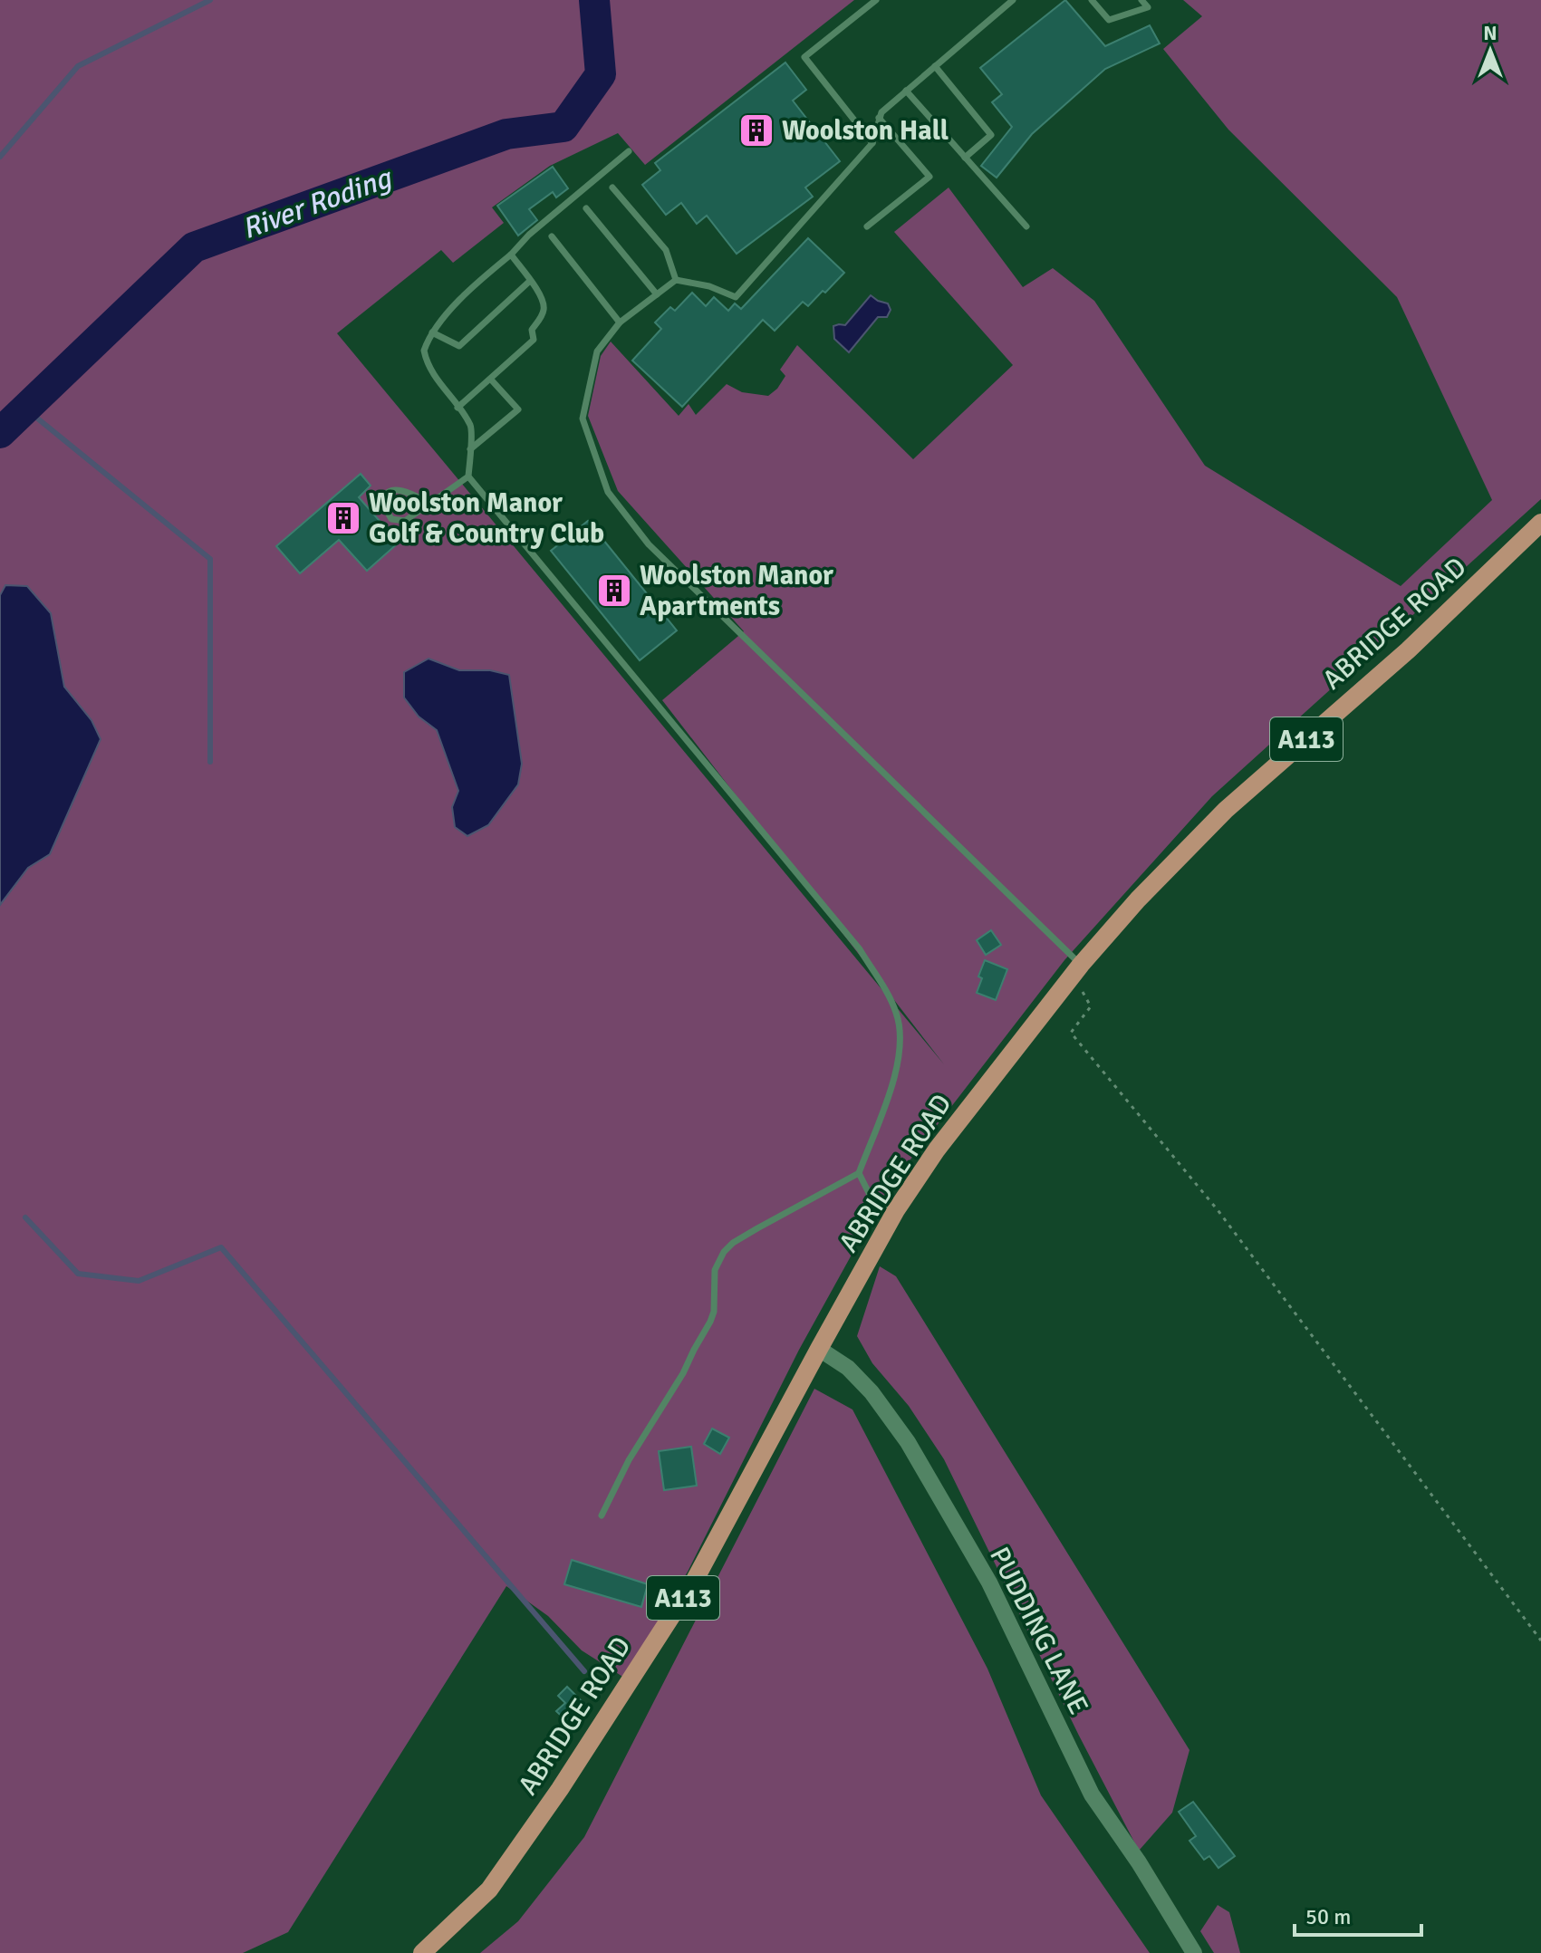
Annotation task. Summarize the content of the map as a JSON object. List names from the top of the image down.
{
  "streets": {
    "main road": ["ABRIDGE ROAD", "A113"],
    "street": ["PUDDING LANE"]
  },
  "crossings": [
    ["ABRIDGE ROAD", "PUDDING LANE"]
  ],
  "water": ["River Roding"],
  "places": {
    "building": ["Woolston Hall", "Woolston Manor Golf & Country Club", "Woolston Manor Apartments"]
  },
  "scale_bar": "50 m",
  "north": "top"
}
